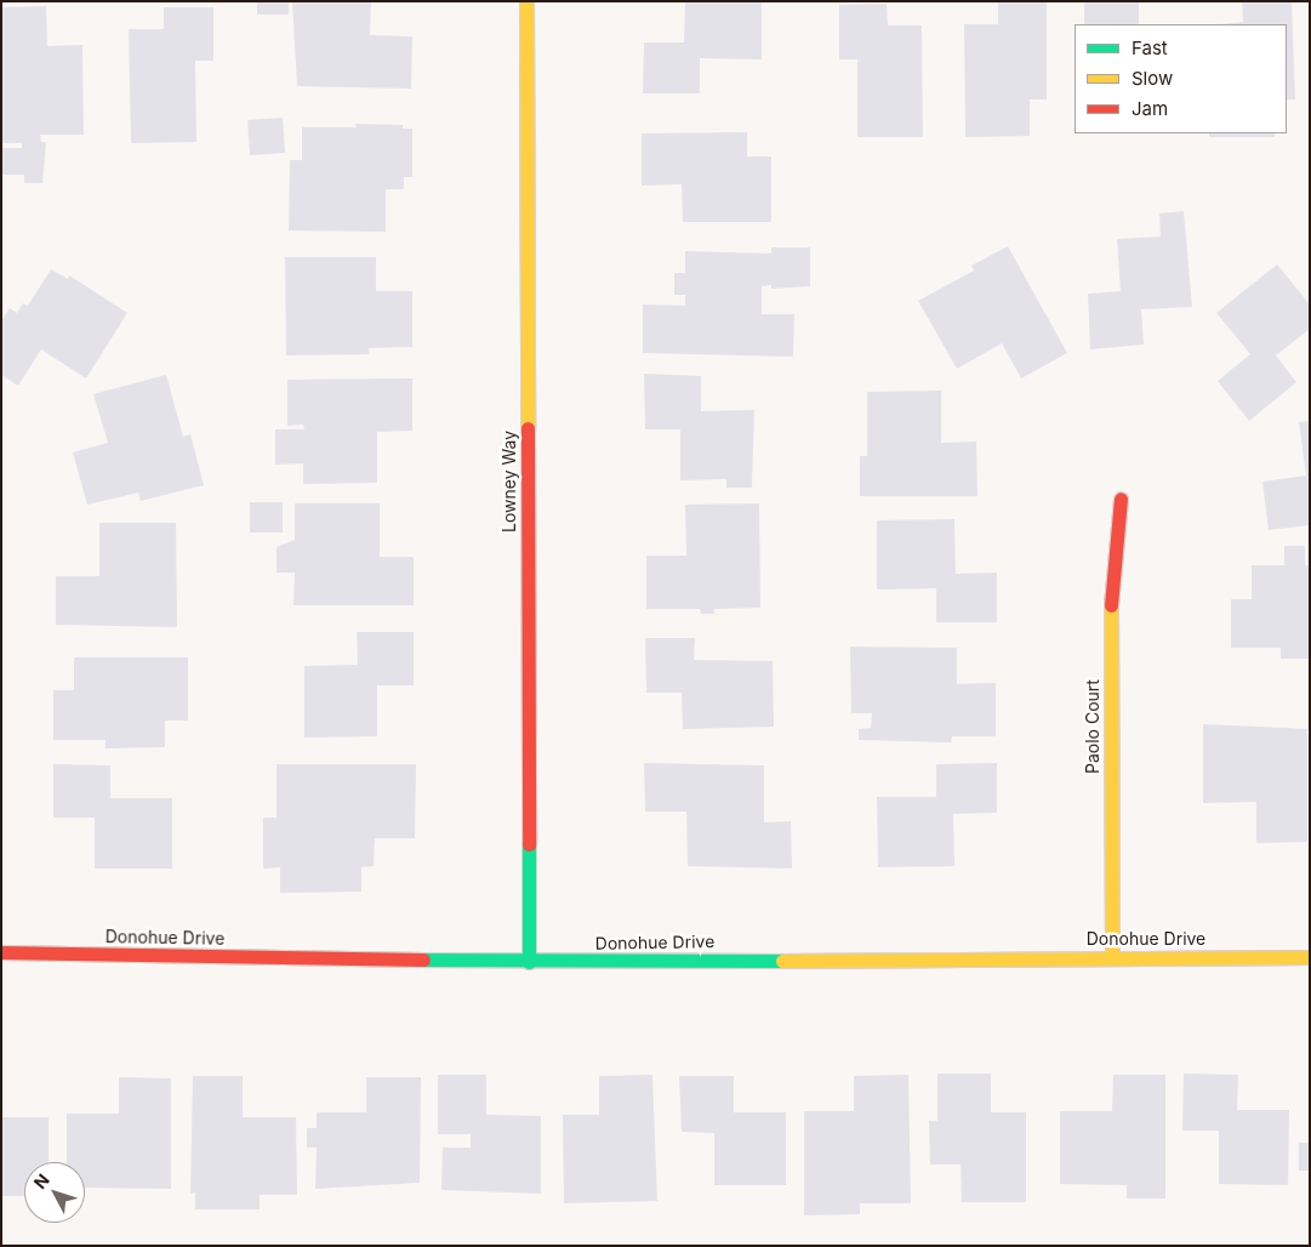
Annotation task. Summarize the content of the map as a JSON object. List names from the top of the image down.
{
  "streets": {
    "street": ["Lowney Way", "Paolo Court", "Donohue Drive"]
  },
  "crossings": [
    ["Lowney Way", "Donohue Drive"],
    ["Paolo Court", "Donohue Drive"]
  ],
  "legend": ["Fast", "Slow", "Jam"],
  "north": "top left"
}
